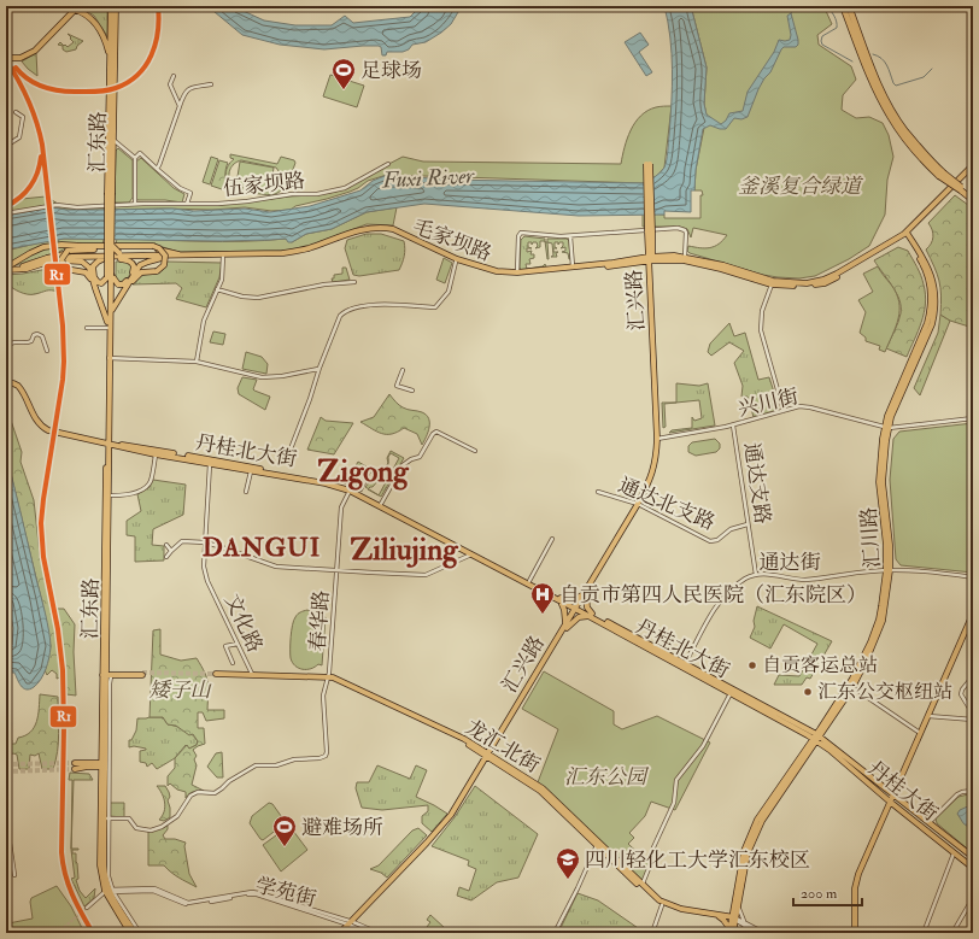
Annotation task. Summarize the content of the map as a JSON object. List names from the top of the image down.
{
  "streets": {
    "main road": [
      "汇东路",
      "毛家坝路",
      "汇兴路",
      "丹桂北大街",
      "汇川路",
      "龙汇北街",
      "丹桂大街"
    ],
    "street": [
      "伍家坝路",
      "兴川街",
      "通达支路",
      "通达北支路",
      "通达街",
      "春华路",
      "文化路",
      "学苑街"
    ]
  },
  "crossings": [
    ["汇东路", "丹桂北大街"],
    ["汇东路", "学苑街"],
    ["毛家坝路", "汇兴路"],
    ["毛家坝路", "汇川路"],
    ["汇兴路", "兴川街"],
    ["汇兴路", "丹桂北大街"],
    ["汇兴路", "通达北支路"],
    ["汇兴路", "龙汇北街"],
    ["兴川街", "通达支路"],
    ["兴川街", "汇川路"],
    ["丹桂北大街", "汇川路"],
    ["丹桂北大街", "通达街"],
    ["丹桂北大街", "春华路"],
    ["丹桂北大街", "丹桂大街"],
    ["通达支路", "通达北支路"],
    ["通达支路", "通达街"],
    ["汇川路", "通达街"],
    ["汇川路", "龙汇北街"],
    ["汇川路", "丹桂大街"],
    ["春华路", "龙汇北街"],
    ["文化路", "龙汇北街"]
  ],
  "districts": ["Zigong", "DANGUI", "Ziliujing"],
  "water": ["Fuxi River"],
  "parks": ["釜溪复合绿道", "矮子山", "汇东公园"],
  "places": {
    "sports": ["足球场", "避难场所"],
    "hospital": ["自贡市第四人民医院（汇东院区）"],
    "other": ["自贡客运总站", "汇东公交枢纽站"],
    "school or university": ["四川轻化工大学汇东校区"]
  },
  "lines": ["transit line R1"],
  "scale_bar": "200 m"
}
